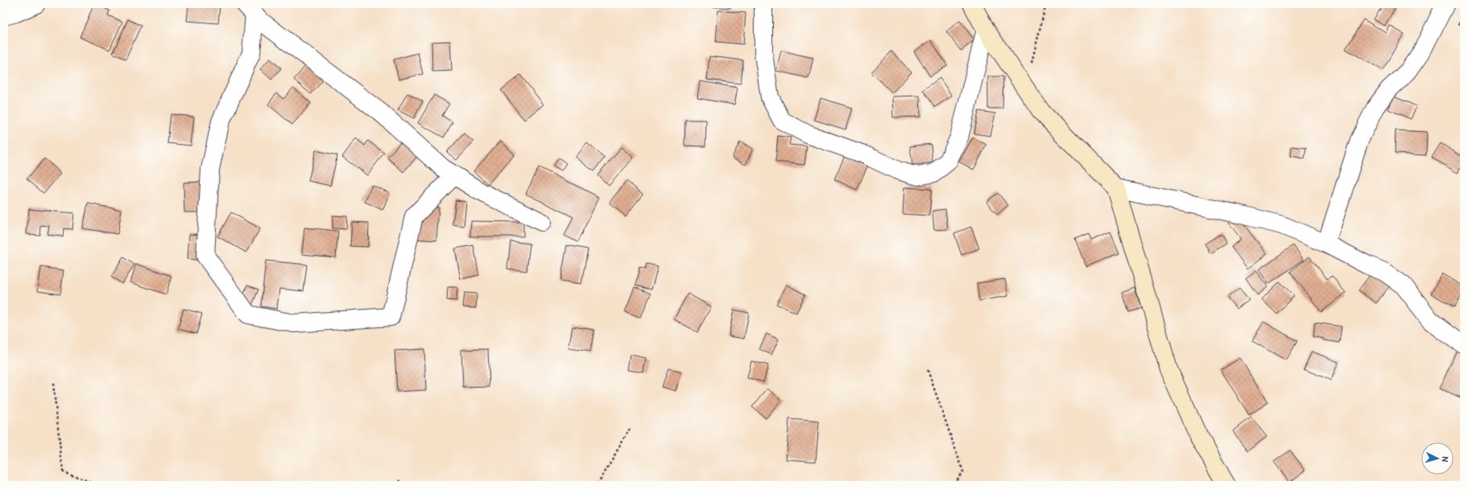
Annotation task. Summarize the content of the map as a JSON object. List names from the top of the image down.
{
  "north": "right"
}
